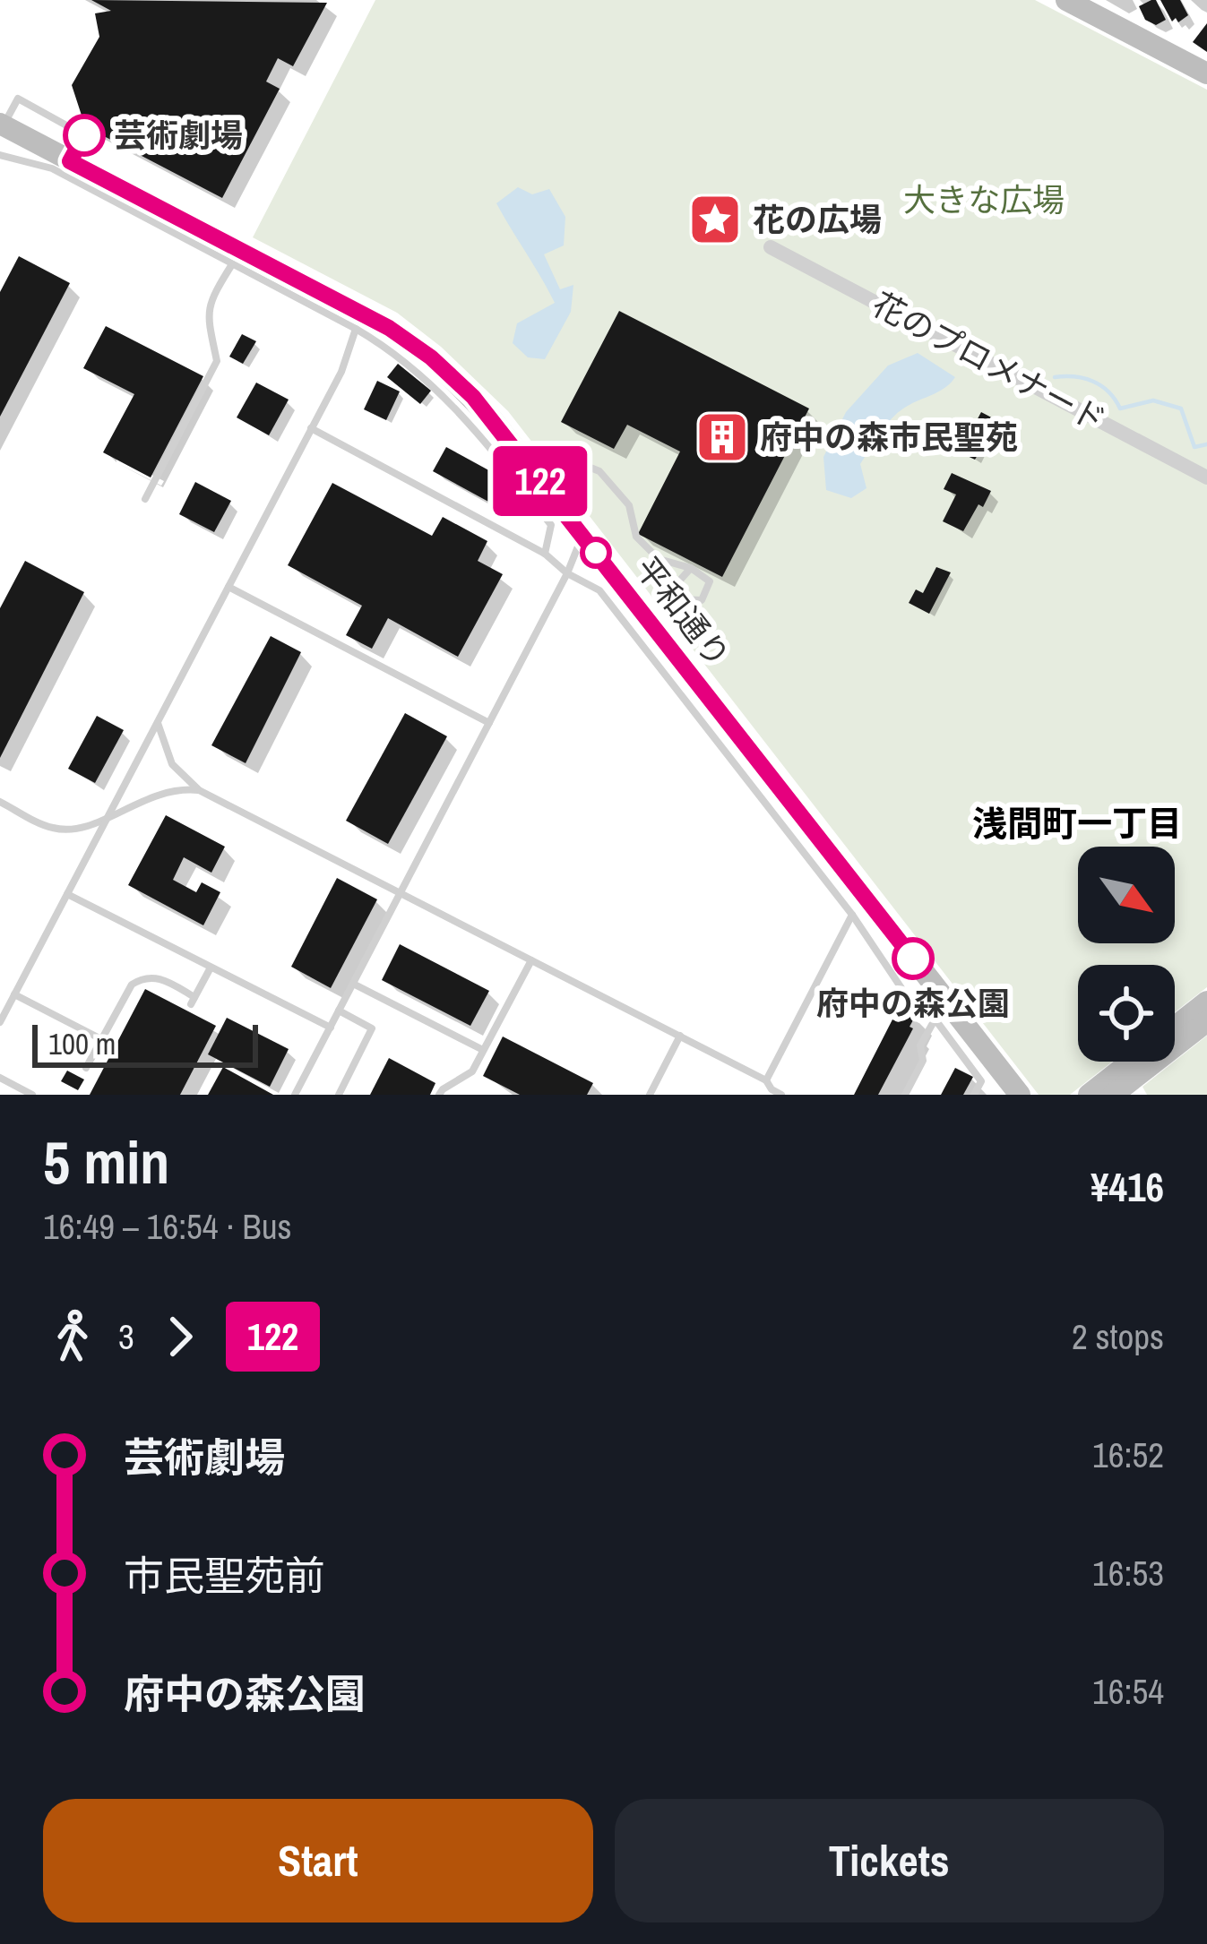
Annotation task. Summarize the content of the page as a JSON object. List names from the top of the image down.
{
  "streets": {
    "street": ["花のプロメナード", "平和通り"]
  },
  "districts": ["浅間町一丁目"],
  "parks": ["大きな広場"],
  "places": {
    "other": ["芸術劇場", "府中の森公園"],
    "place": ["花の広場"],
    "building": ["府中の森市民聖苑"]
  },
  "lines": ["bus line 122"],
  "scale_bar": "100 m",
  "north": "bottom right",
  "page": {
    "on_map": "122",
    "scale": "100 m",
    "heading": ["5 min", "16:49 – 16:54 · Bus", "¥416"],
    "legs": ["3", "122", "2 stops"],
    "list": [
      {
        "name": "芸術劇場",
        "value": "16:52"
      },
      {
        "name": "市民聖苑前",
        "value": "16:53"
      },
      {
        "name": "府中の森公園",
        "value": "16:54"
      }
    ],
    "buttons": ["Start", "Tickets"]
  }
}
